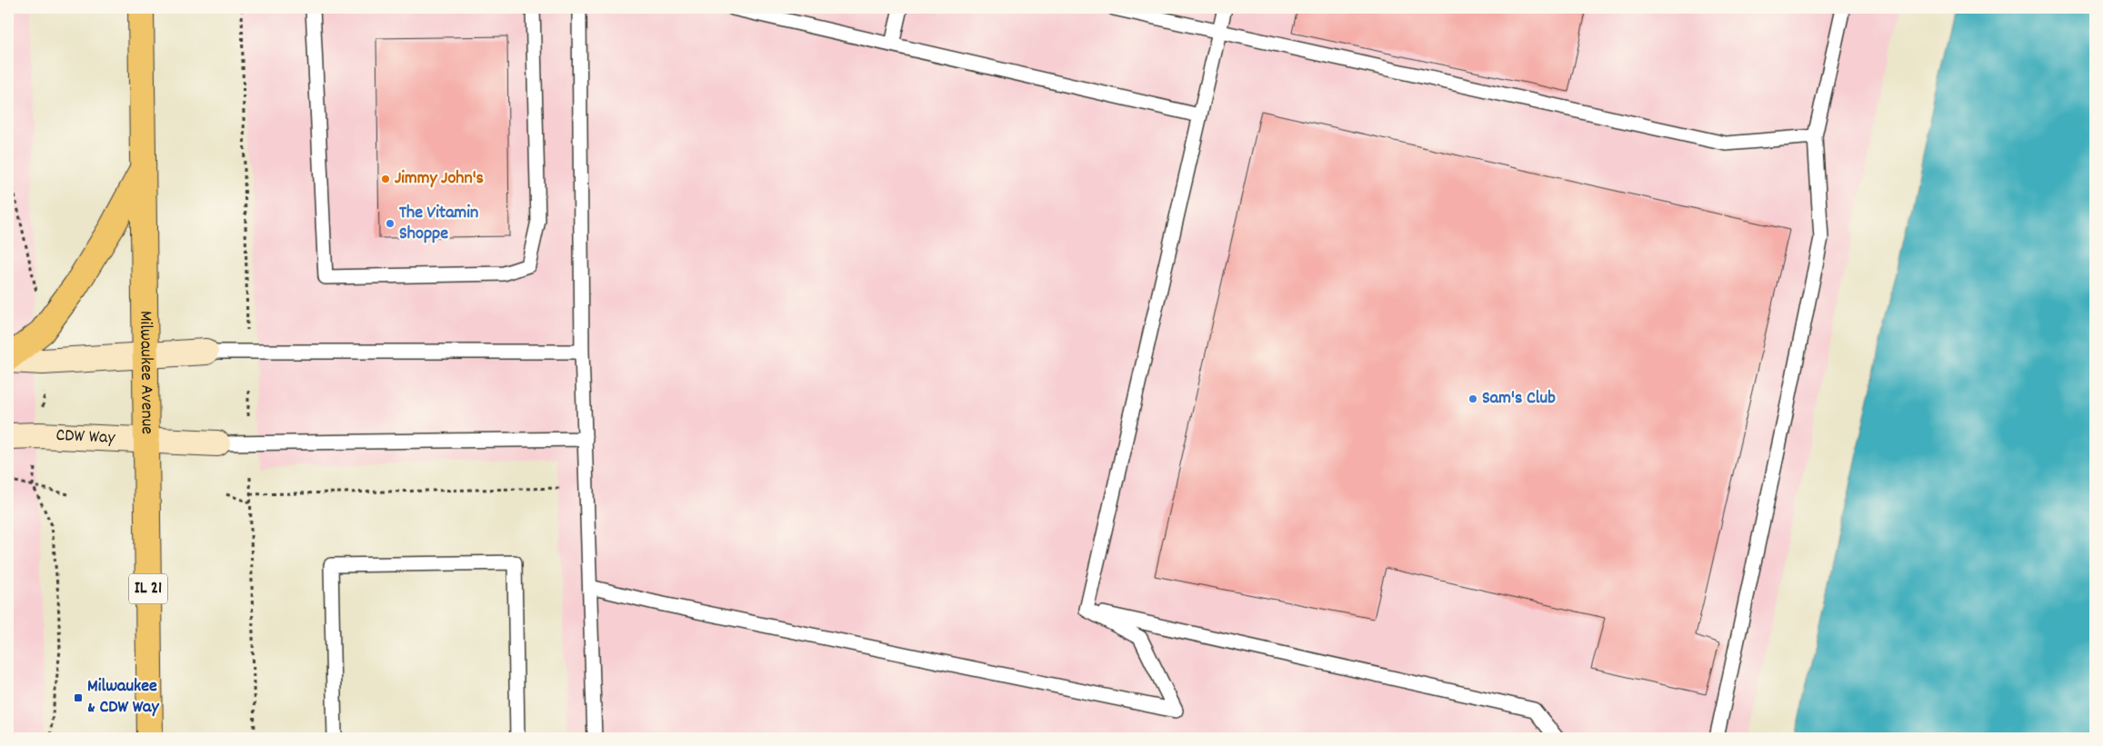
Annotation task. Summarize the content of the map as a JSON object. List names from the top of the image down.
{
  "streets": {
    "main road": ["Milwaukee Avenue", "IL 21"],
    "street": ["CDW Way"]
  },
  "crossings": [
    ["Milwaukee Avenue", "CDW Way"]
  ],
  "places": {
    "other": ["Jimmy John's", "The Vitamin Shoppe", "Sam's Club"],
    "transit": ["Milwaukee & CDW Way"]
  }
}
